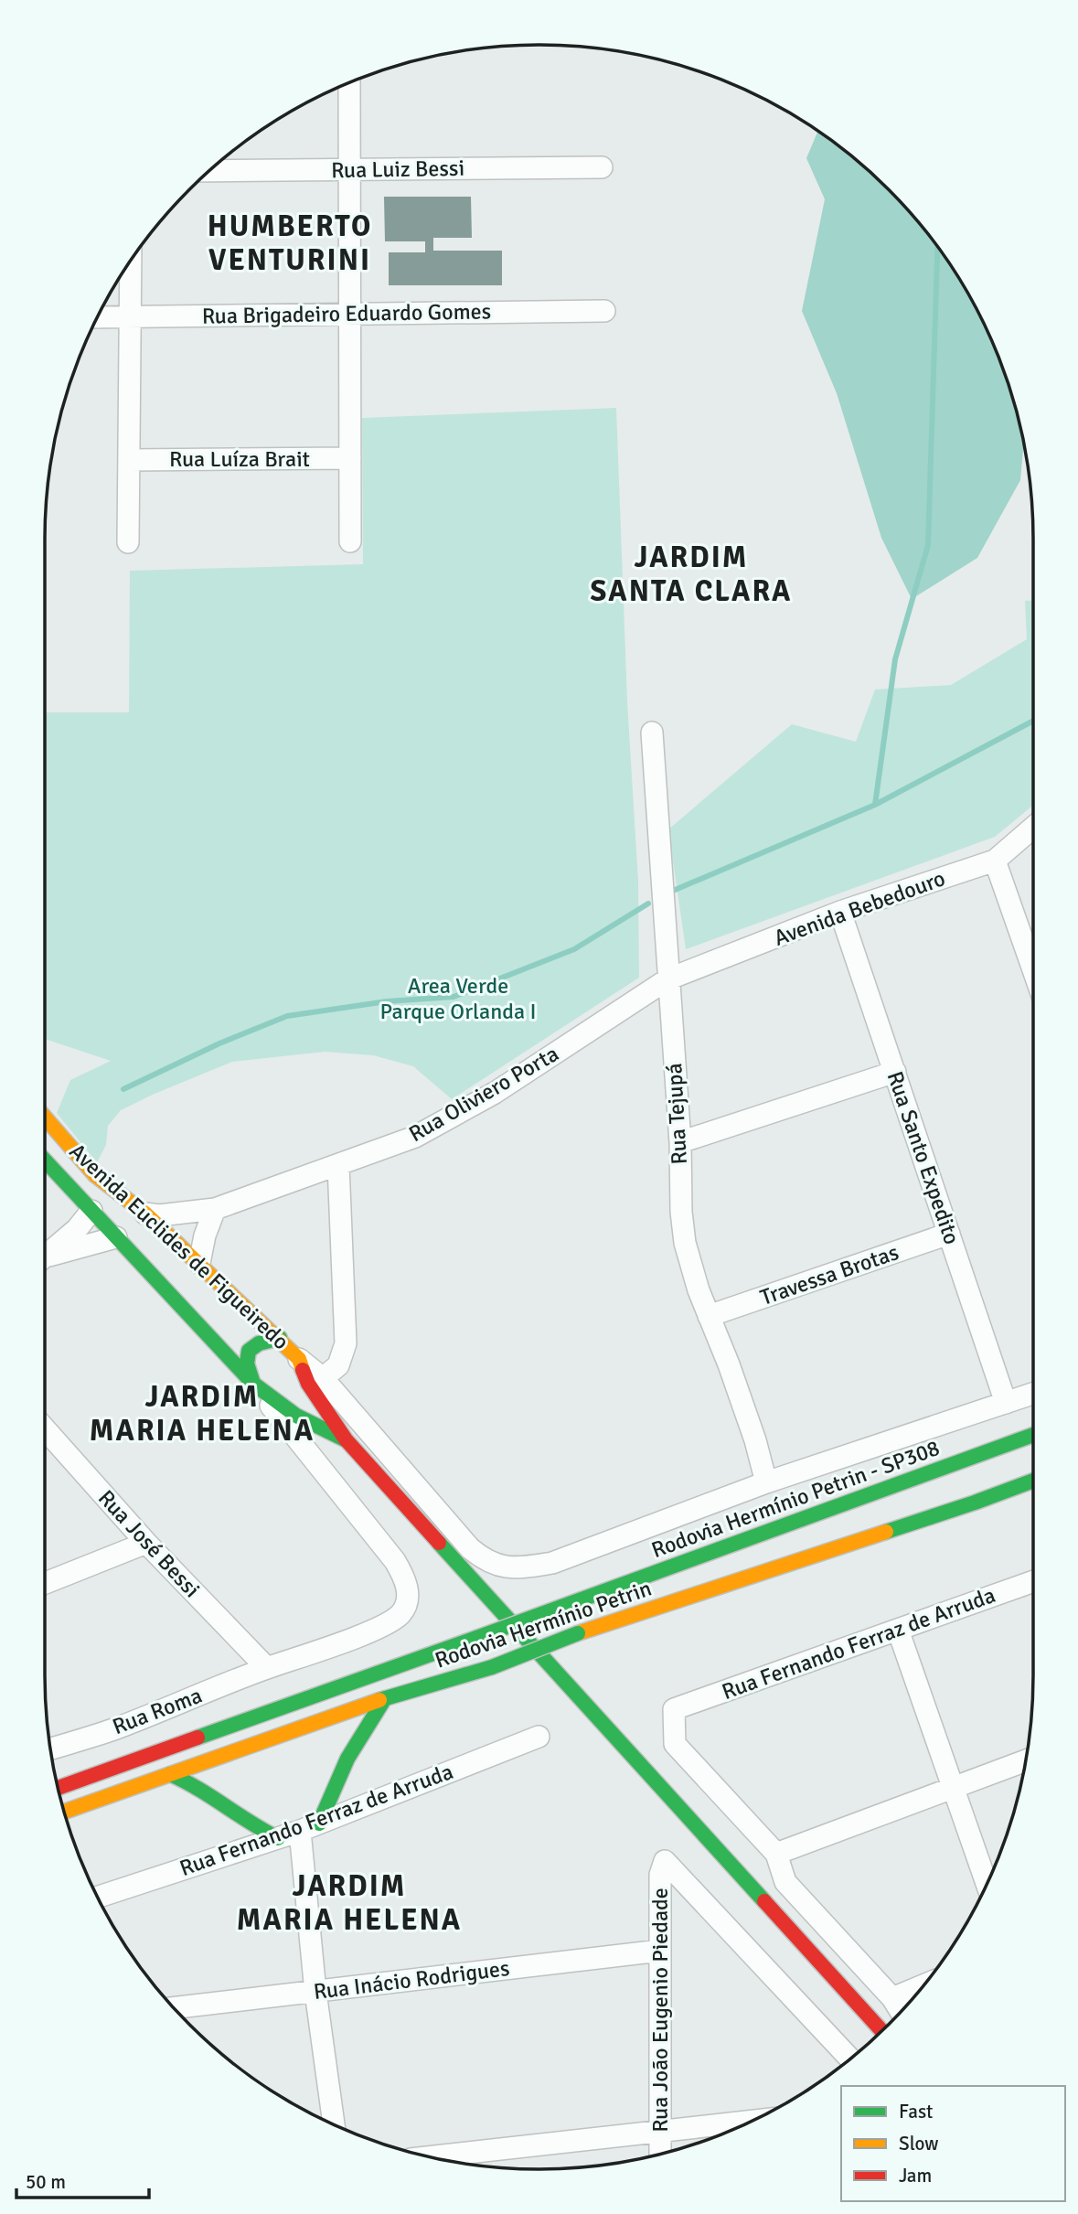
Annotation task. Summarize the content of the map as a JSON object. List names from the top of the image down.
{
  "streets": {
    "main road": ["Avenida Euclides de Figueiredo", "Rodovia Hermínio Petrin - SP308", "Rodovia Hermínio Petrin"],
    "street": [
      "Rua Luiz Bessi",
      "Rua Brigadeiro Eduardo Gomes",
      "Rua Luíza Brait",
      "Avenida Bebedouro",
      "Rua Oliviero Porta",
      "Rua Tejupá",
      "Rua Santo Expedito",
      "Travessa Brotas",
      "Rua José Bessi",
      "Rua Fernando Ferraz de Arruda",
      "Rua Roma",
      "Rua Inácio Rodrigues",
      "Rua João Eugenio Piedade"
    ]
  },
  "crossings": [
    ["Avenida Bebedouro", "Rua Oliviero Porta"],
    ["Avenida Bebedouro", "Rua Tejupá"],
    ["Avenida Bebedouro", "Rua Santo Expedito"],
    ["Rua Oliviero Porta", "Rua Tejupá"],
    ["Rua Oliviero Porta", "Avenida Euclides de Figueiredo"],
    ["Rua Tejupá", "Avenida Euclides de Figueiredo"],
    ["Rua Tejupá", "Travessa Brotas"],
    ["Rua Santo Expedito", "Travessa Brotas"],
    ["Avenida Euclides de Figueiredo", "Rua Roma"],
    ["Rodovia Hermínio Petrin - SP308", "Rodovia Hermínio Petrin"],
    ["Rua José Bessi", "Rua Roma"],
    ["Rua Inácio Rodrigues", "Rua João Eugenio Piedade"]
  ],
  "districts": [
    "HUMBERTO VENTURINI",
    "JARDIM SANTA CLARA",
    "JARDIM MARIA HELENA",
    "JARDIM MARIA HELENA"
  ],
  "parks": ["Area Verde Parque Orlanda I"],
  "legend": ["Fast", "Slow", "Jam"],
  "scale_bar": "50 m"
}
